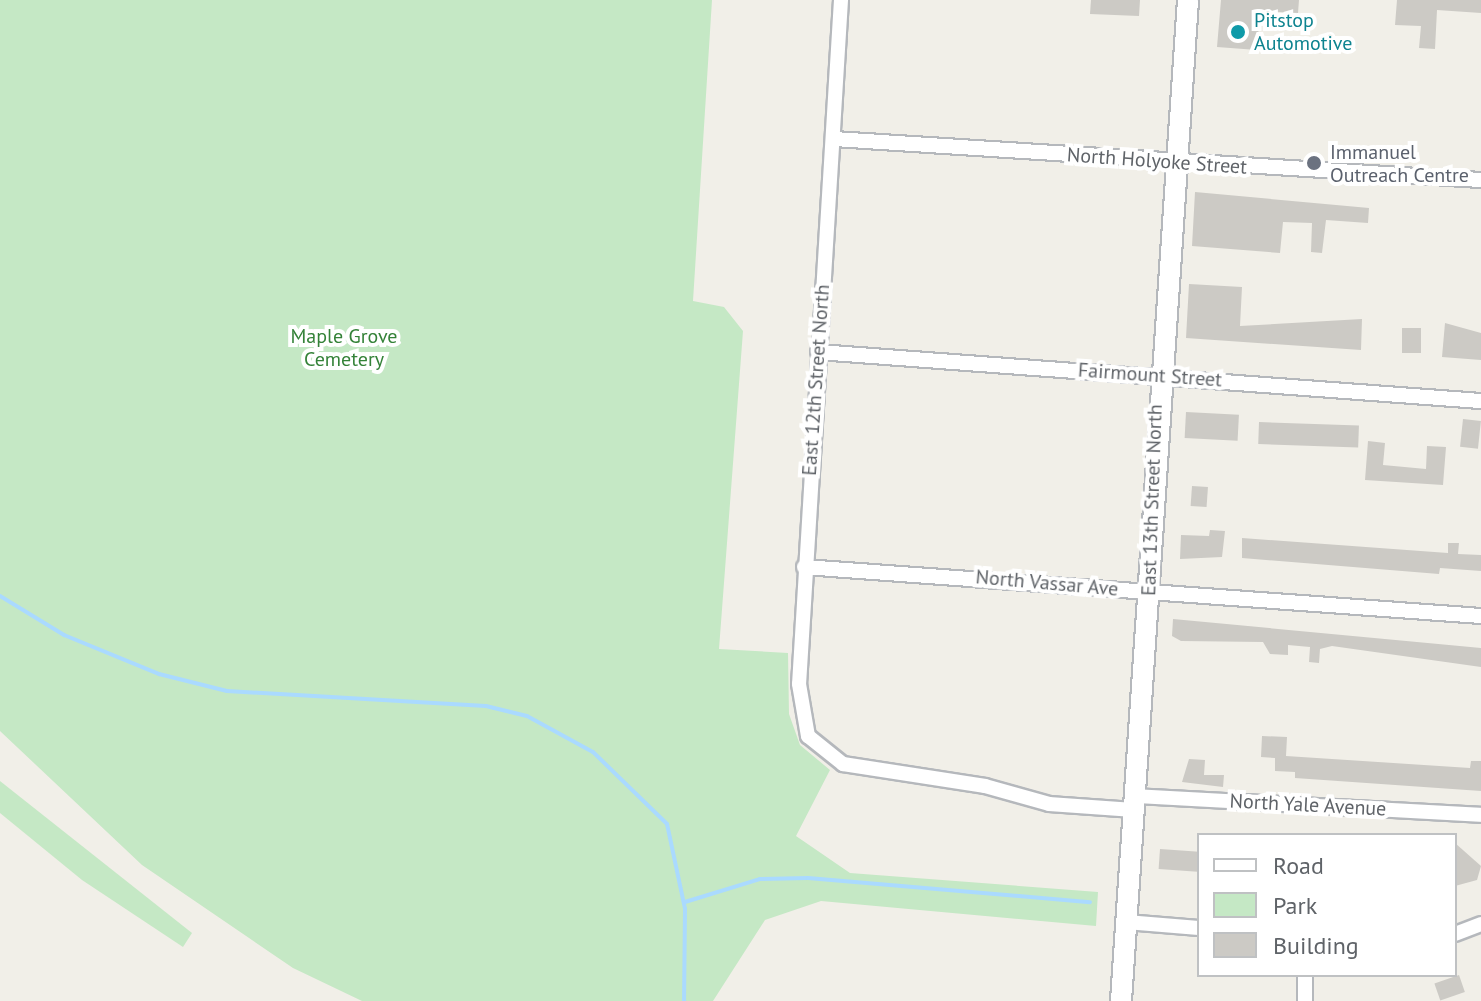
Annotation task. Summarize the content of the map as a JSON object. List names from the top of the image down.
{
  "streets": {
    "main road": ["East 13th Street North"],
    "street": [
      "North Holyoke Street",
      "Fairmount Street",
      "East 12th Street North",
      "North Vassar Ave",
      "North Yale Avenue"
    ]
  },
  "crossings": [
    ["North Holyoke Street", "East 12th Street North"],
    ["North Holyoke Street", "East 13th Street North"],
    ["Fairmount Street", "East 12th Street North"],
    ["Fairmount Street", "East 13th Street North"],
    ["East 12th Street North", "North Vassar Ave"],
    ["East 12th Street North", "North Yale Avenue"],
    ["East 13th Street North", "North Vassar Ave"],
    ["East 13th Street North", "North Yale Avenue"]
  ],
  "parks": ["Maple Grove Cemetery"],
  "places": ["Pitstop Automotive", "Immanuel Outreach Centre"],
  "legend": ["Road", "Park", "Building"]
}
